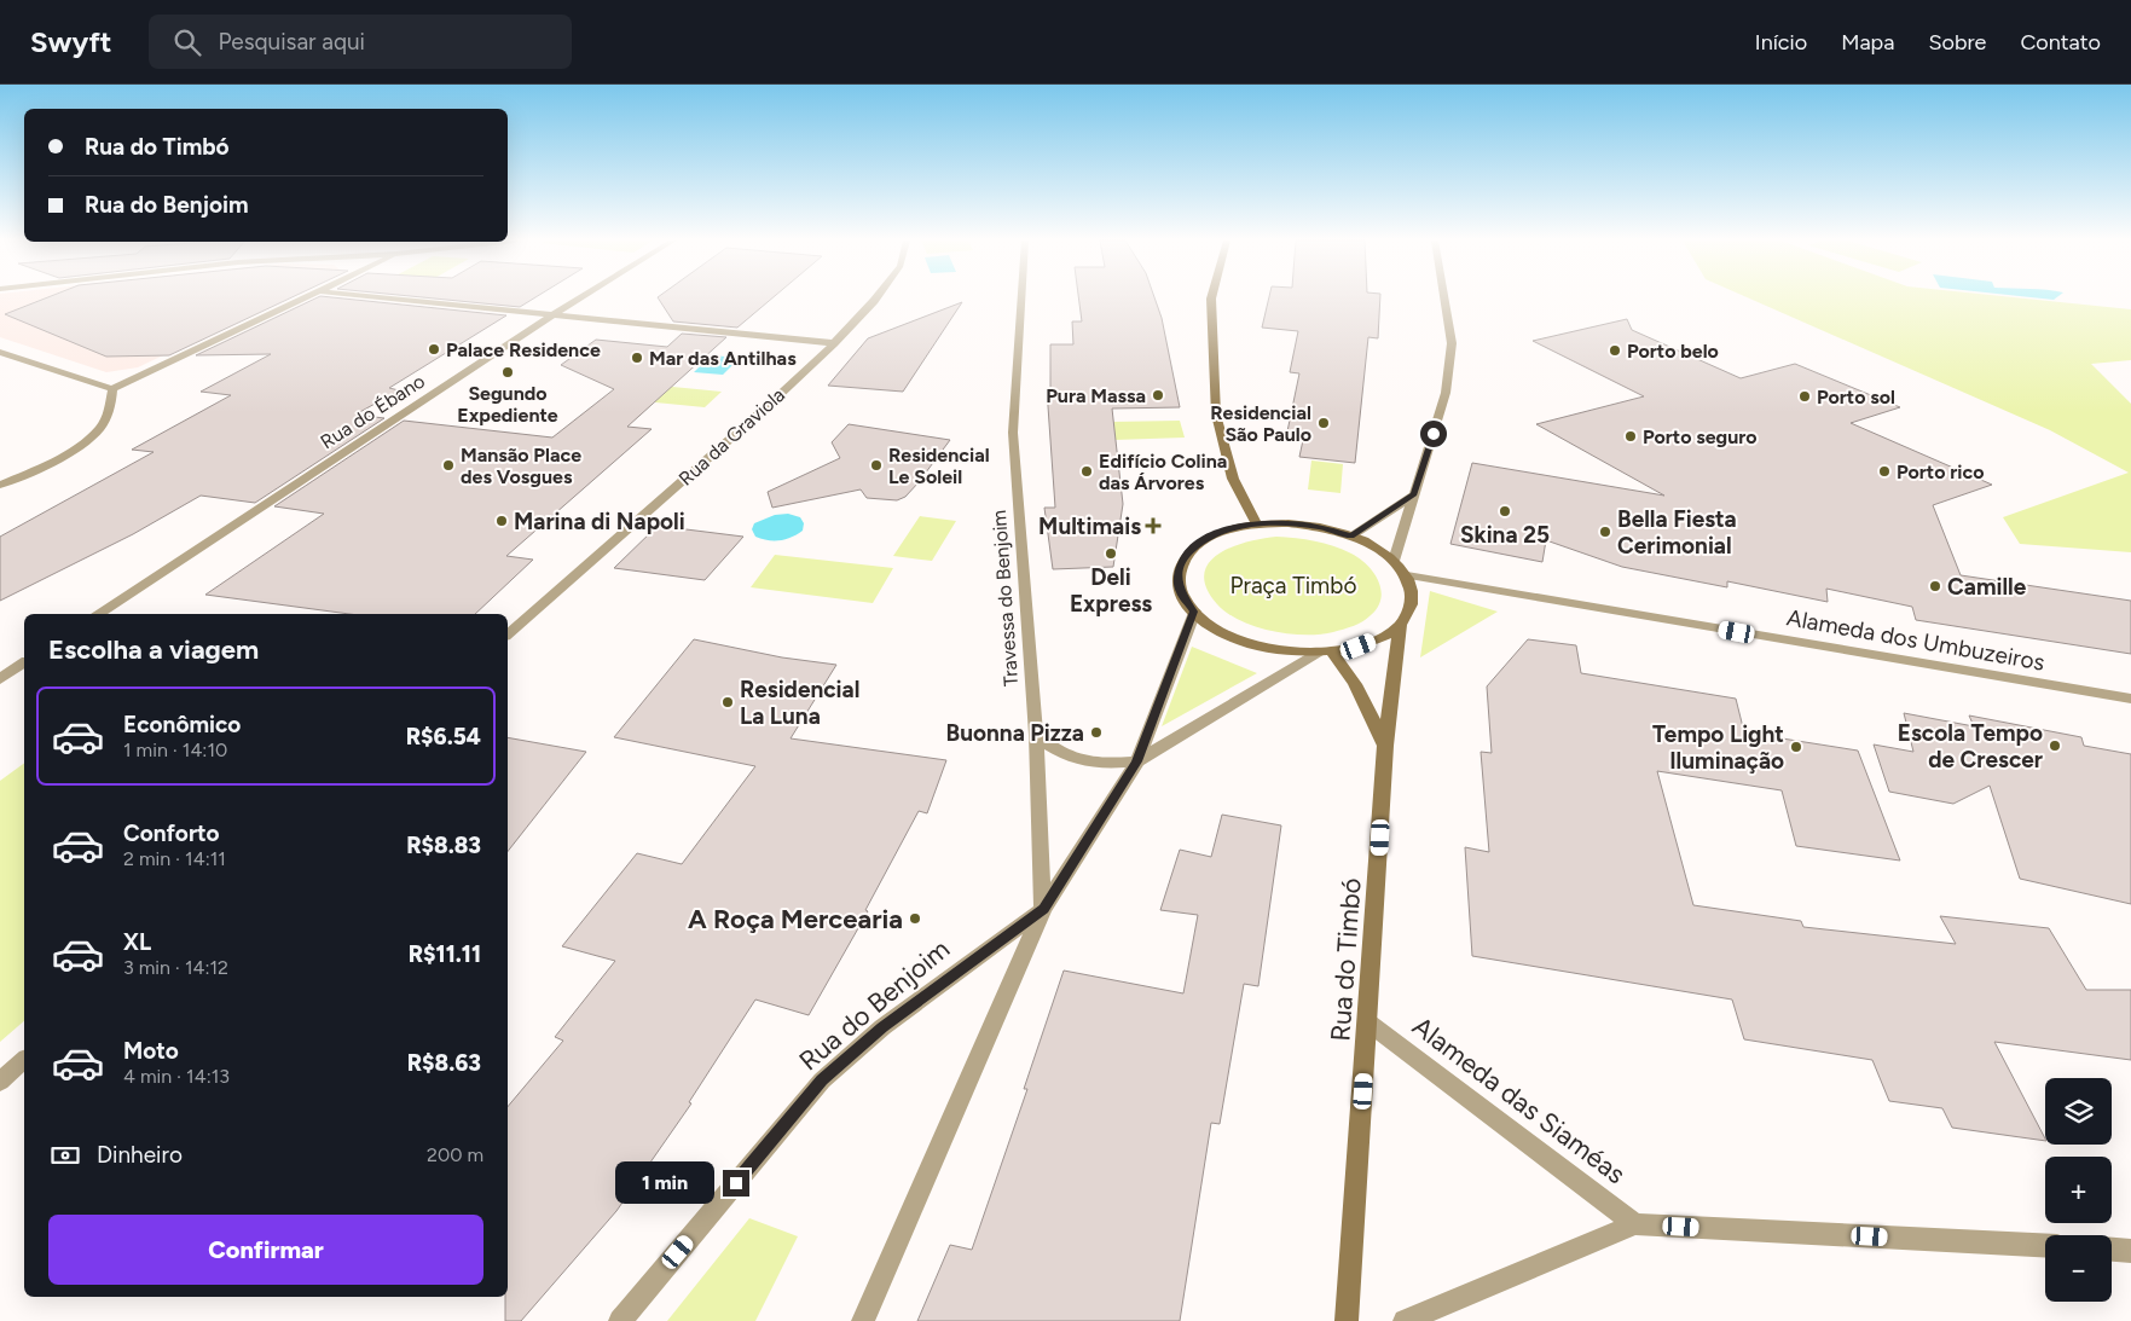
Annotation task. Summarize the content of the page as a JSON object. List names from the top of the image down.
{
  "streets": {
    "street": [
      "Rua do Ébano",
      "Rua da Graviola",
      "Travessa do Benjoim",
      "Alameda dos Umbuzeiros",
      "Rua do Timbó",
      "Rua do Benjoim",
      "Alameda das Siaméas"
    ]
  },
  "crossings": [
    ["Travessa do Benjoim", "Rua do Benjoim"],
    ["Alameda dos Umbuzeiros", "Rua do Timbó"],
    ["Alameda dos Umbuzeiros", "Rua do Benjoim"],
    ["Rua do Timbó", "Rua do Benjoim"],
    ["Rua do Timbó", "Alameda das Siaméas"]
  ],
  "parks": ["Praça Timbó"],
  "places": {
    "other": [
      "Palace Residence",
      "Porto belo",
      "Mar das Antilhas",
      "Segundo Expediente",
      "Pura Massa",
      "Porto sol",
      "Residencial São Paulo",
      "Porto seguro",
      "Mansão Place des Vosgues",
      "Residencial Le Soleil",
      "Edifício Colina das Árvores",
      "Porto rico",
      "Skina 25",
      "Marina di Napoli",
      "Bella Fiesta Cerimonial",
      "Deli Express",
      "Camille",
      "Residencial La Luna",
      "Buonna Pizza",
      "Escola Tempo de Crescer",
      "Tempo Light Iluminação",
      "A Roça Mercearia"
    ],
    "health": ["Multimais"]
  },
  "page": {
    "header": "Swyft",
    "search": "Pesquisar aqui",
    "nav": [
      "Início",
      "Mapa",
      "Sobre",
      "Contato"
    ],
    "banner": ["Rua do Timbó", "Rua do Benjoim"],
    "heading": "Escolha a viagem",
    "list": [
      {
        "name": "Econômico",
        "note": "1 min · 14:10",
        "value": "R$6.54"
      },
      {
        "name": "Conforto",
        "note": "2 min · 14:11",
        "value": "R$8.83"
      },
      {
        "name": "XL",
        "note": "3 min · 14:12",
        "value": "R$11.11"
      },
      {
        "name": "Moto",
        "note": "4 min · 14:13",
        "value": "R$8.63"
      }
    ],
    "map_buttons": ["+", "−"],
    "pay": ["Dinheiro", "200 m"],
    "bubble": "1 min",
    "buttons": "Confirmar"
  }
}
